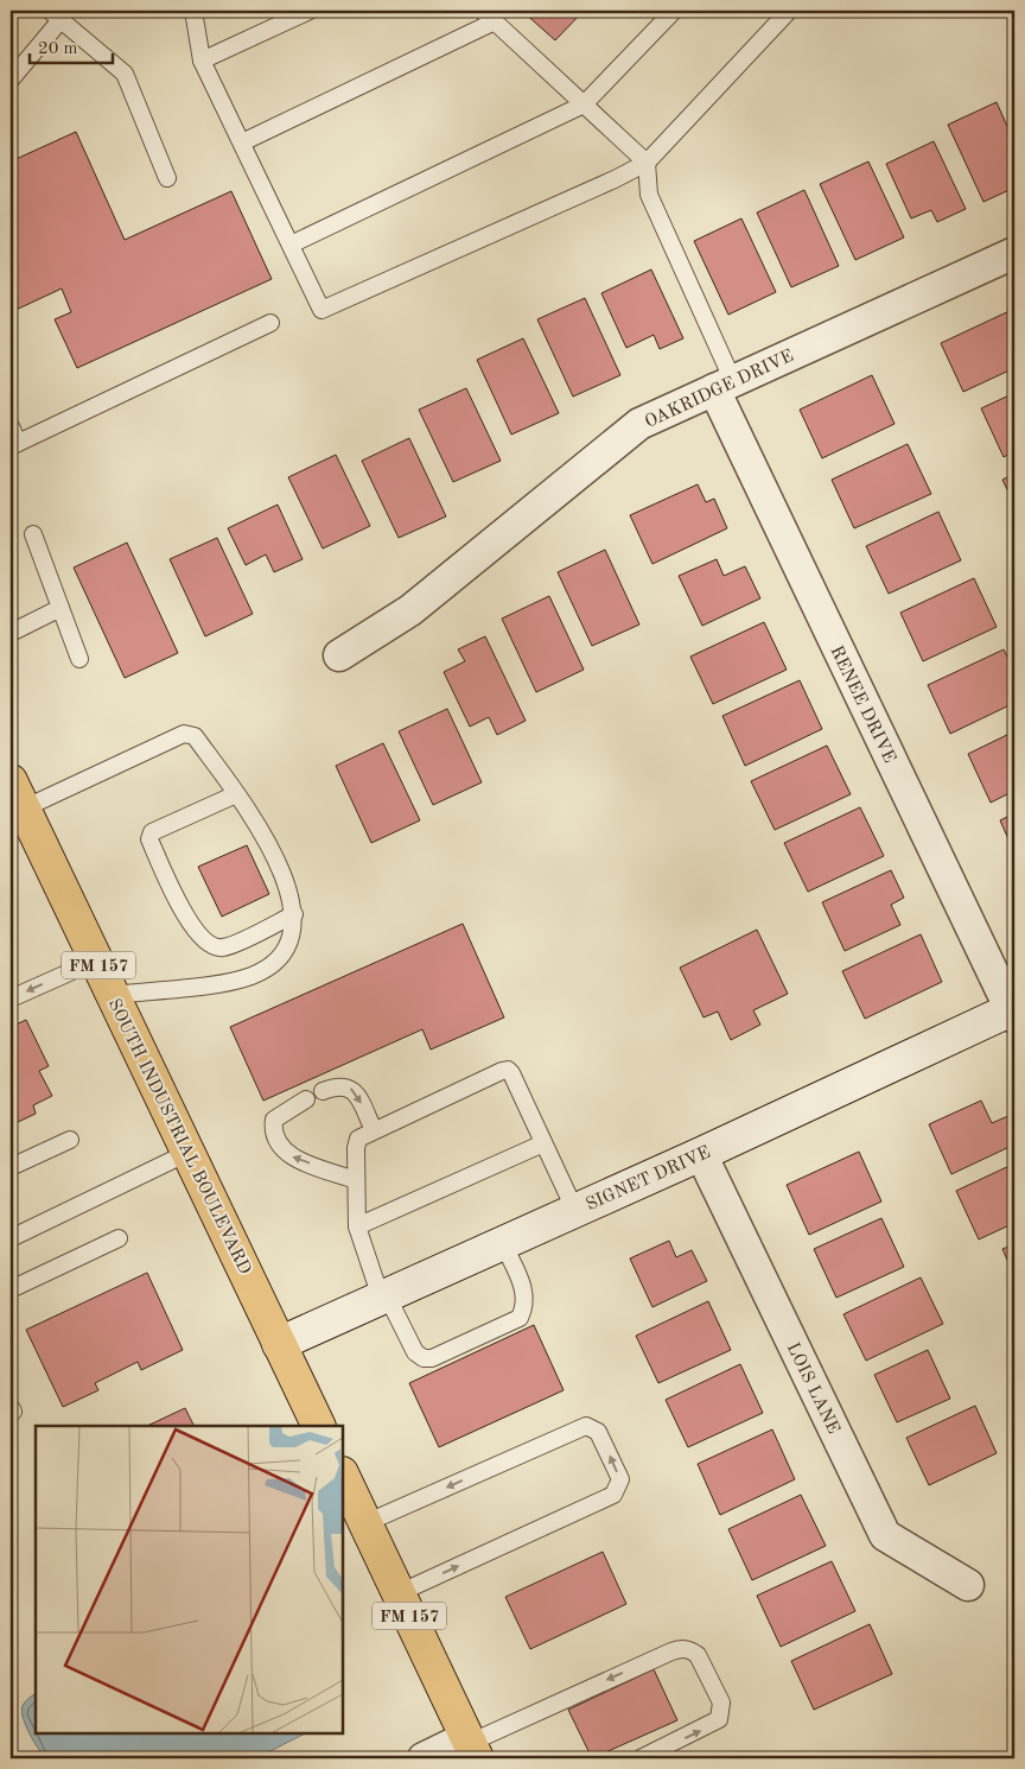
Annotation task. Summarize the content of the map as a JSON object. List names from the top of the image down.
{
  "streets": {
    "main road": ["FM 157", "SOUTH INDUSTRIAL BOULEVARD"],
    "street": [
      "OAKRIDGE DRIVE",
      "RENEE DRIVE",
      "SIGNET DRIVE",
      "LOIS LANE"
    ]
  },
  "crossings": [
    ["OAKRIDGE DRIVE", "RENEE DRIVE"],
    ["RENEE DRIVE", "SIGNET DRIVE"],
    ["SOUTH INDUSTRIAL BOULEVARD", "SIGNET DRIVE"],
    ["SIGNET DRIVE", "LOIS LANE"]
  ],
  "scale_bar": "20 m"
}
